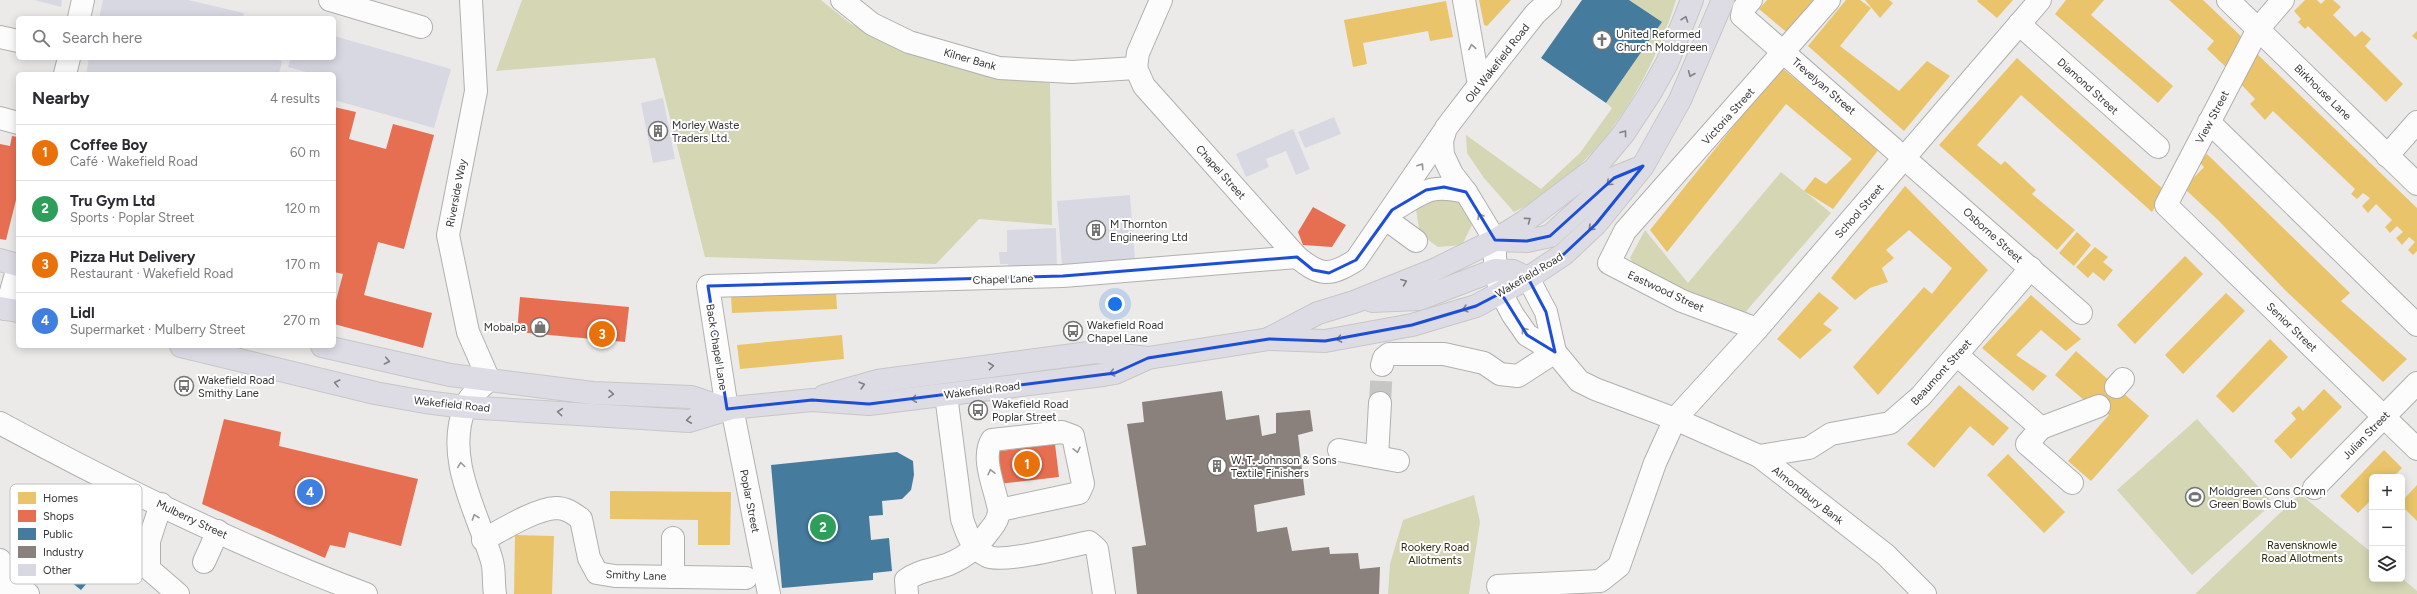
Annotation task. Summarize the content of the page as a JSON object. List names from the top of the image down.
{
  "streets": {
    "highway": ["Wakefield Road"],
    "street": [
      "Kilner Bank",
      "Old Wakefield Road",
      "Trevelyan Street",
      "Diamond Street",
      "Birkhouse Lane",
      "Victoria Street",
      "View Street",
      "Chapel Street",
      "Riverside Way",
      "School Street",
      "Osborne Street",
      "Chapel Lane",
      "Eastwood Street",
      "Senior Street",
      "Back Chapel Lane",
      "Beaumont Street",
      "Julian Street",
      "Almondbury Bank",
      "Poplar Street",
      "Mulberry Street",
      "Smithy Lane"
    ]
  },
  "crossings": [
    ["Kilner Bank", "Chapel Street"],
    ["Old Wakefield Road", "Chapel Street"],
    ["Old Wakefield Road", "Wakefield Road"],
    ["Old Wakefield Road", "Chapel Lane"],
    ["Old Wakefield Road", "Almondbury Bank"],
    ["Trevelyan Street", "Victoria Street"],
    ["Trevelyan Street", "School Street"],
    ["Trevelyan Street", "Osborne Street"],
    ["Diamond Street", "School Street"],
    ["Birkhouse Lane", "View Street"],
    ["Victoria Street", "Eastwood Street"],
    ["View Street", "Senior Street"],
    ["Chapel Street", "Chapel Lane"],
    ["Riverside Way", "Wakefield Road"],
    ["School Street", "Osborne Street"],
    ["School Street", "Eastwood Street"],
    ["School Street", "Almondbury Bank"],
    ["Osborne Street", "Beaumont Street"],
    ["Wakefield Road", "Back Chapel Lane"],
    ["Wakefield Road", "Almondbury Bank"],
    ["Wakefield Road", "Poplar Street"],
    ["Chapel Lane", "Back Chapel Lane"],
    ["Senior Street", "Julian Street"],
    ["Back Chapel Lane", "Poplar Street"],
    ["Beaumont Street", "Almondbury Bank"]
  ],
  "parks": ["Ravensknowle Road Allotments", "Rookery Road Allotments"],
  "places": {
    "church": ["United Reformed Church Moldgreen"],
    "building": ["Morley Waste Traders Ltd.", "M Thornton Engineering Ltd", "W. T. Johnson & Sons Textile Finishers"],
    "shop": ["Mobalpa"],
    "bus stop": ["Wakefield Road Chapel Lane", "Wakefield Road Smithy Lane", "Wakefield Road Poplar Street"],
    "sports": ["Moldgreen Cons Crown Green Bowls Club"]
  },
  "legend": [
    "Homes",
    "Shops",
    "Public",
    "Industry",
    "Other"
  ],
  "page": {
    "search": "Search here",
    "heading": ["Nearby", "4 results"],
    "list": [
      {
        "mark": "1",
        "name": "Coffee Boy",
        "note": "Café · Wakefield Road",
        "value": "60 m"
      },
      {
        "mark": "2",
        "name": "Tru Gym Ltd",
        "note": "Sports · Poplar Street",
        "value": "120 m"
      },
      {
        "mark": "3",
        "name": "Pizza Hut Delivery",
        "note": "Restaurant · Wakefield Road",
        "value": "170 m"
      },
      {
        "mark": "4",
        "name": "Lidl",
        "note": "Supermarket · Mulberry Street",
        "value": "270 m"
      }
    ],
    "pins": [
      "3",
      "1",
      "4",
      "2"
    ],
    "map_buttons": ["+", "−"]
  }
}
